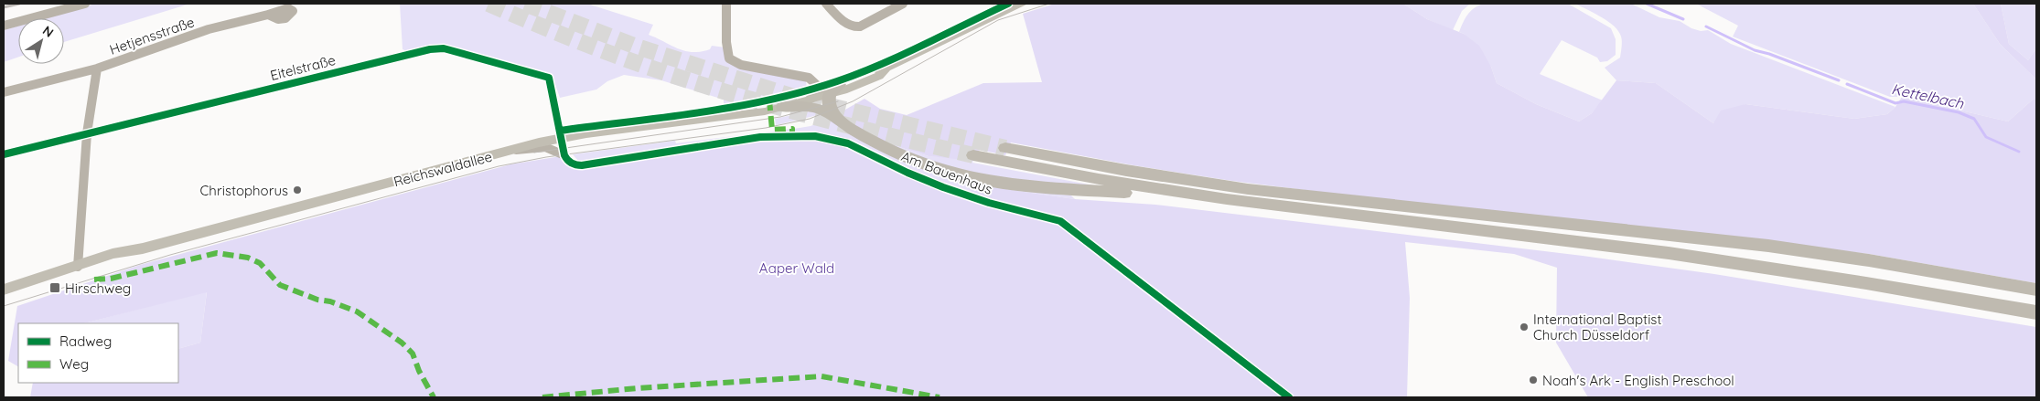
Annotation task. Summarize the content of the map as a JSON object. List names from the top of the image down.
{
  "streets": {
    "main road": ["Reichswaldallee"],
    "street": ["Hetjensstraße", "Eitelstraße", "Am Bauenhaus"]
  },
  "crossings": [
    ["Hetjensstraße", "Eitelstraße"],
    ["Eitelstraße", "Reichswaldallee"],
    ["Reichswaldallee", "Am Bauenhaus"]
  ],
  "water": ["Kettelbach"],
  "parks": ["Aaper Wald"],
  "places": {
    "other": ["Christophorus", "International Baptist Church Düsseldorf", "Noah's Ark - English Preschool"],
    "transit": ["Hirschweg"]
  },
  "legend": ["Radweg", "Weg"],
  "north": "top right"
}
